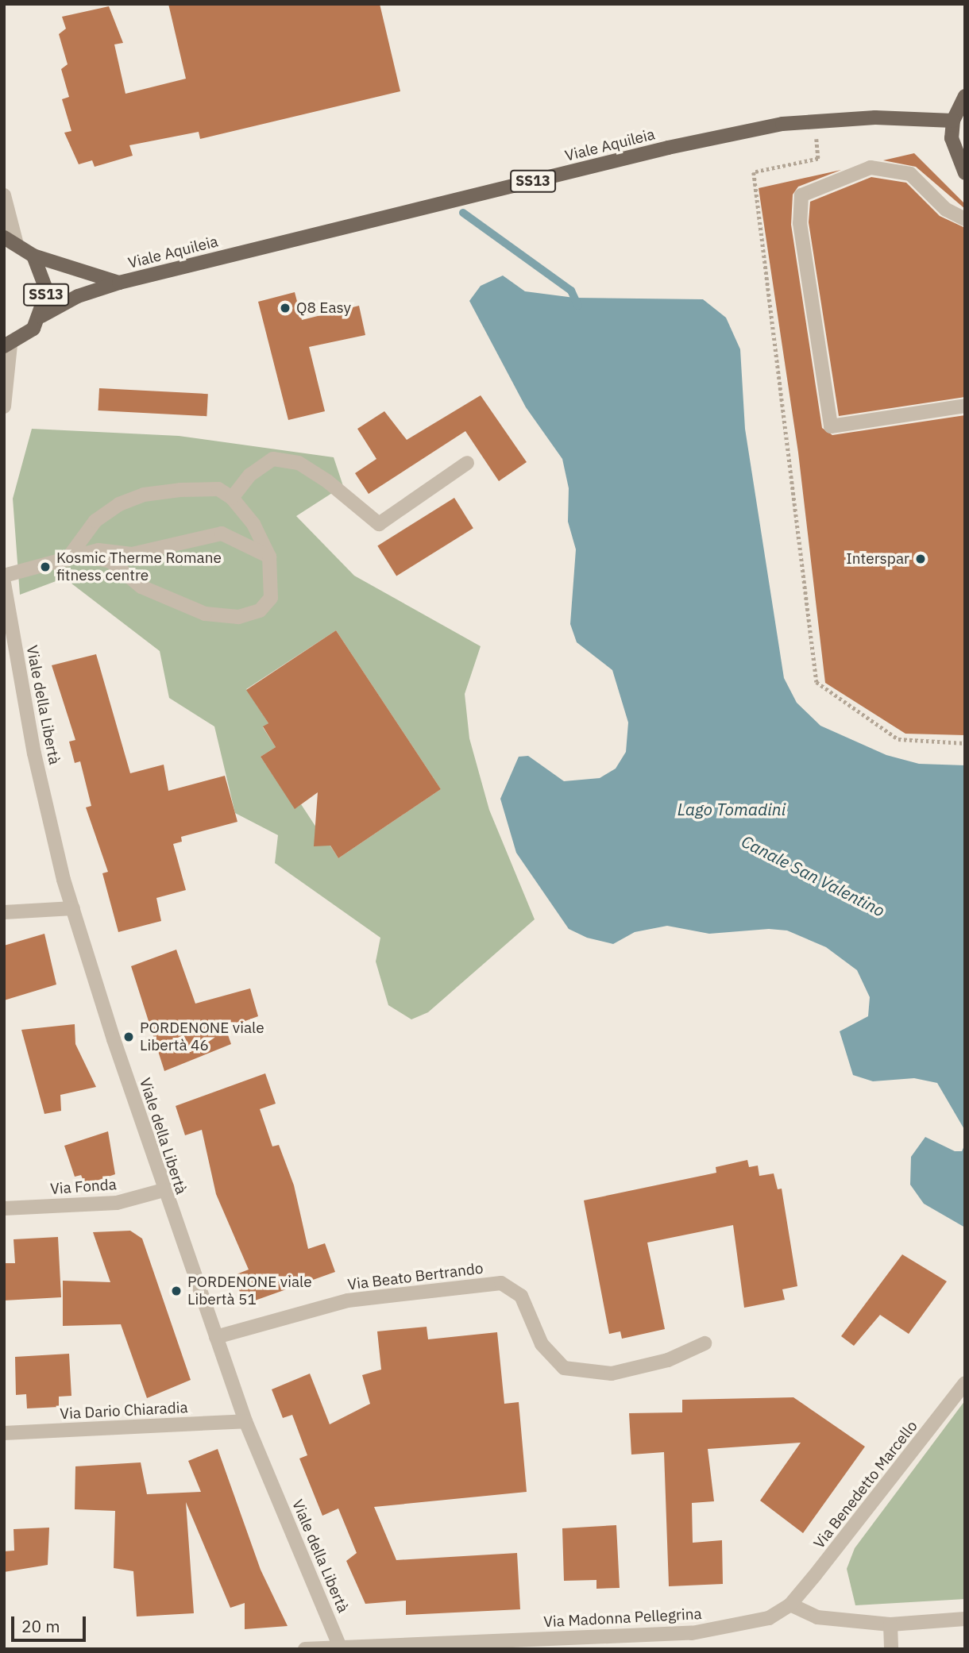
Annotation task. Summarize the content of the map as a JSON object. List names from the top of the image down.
{
  "streets": {
    "main road": ["Viale Aquileia", "SS13"],
    "street": [
      "Viale della Libertà",
      "Via Fonda",
      "Via Beato Bertrando",
      "Via Dario Chiaradia",
      "Via Benedetto Marcello",
      "Via Madonna Pellegrina"
    ]
  },
  "crossings": [
    ["Viale Aquileia", "SS13"],
    ["Viale della Libertà", "Via Fonda"],
    ["Viale della Libertà", "Via Beato Bertrando"],
    ["Viale della Libertà", "Via Dario Chiaradia"],
    ["Viale della Libertà", "Via Madonna Pellegrina"],
    ["Via Benedetto Marcello", "Via Madonna Pellegrina"]
  ],
  "water": ["Lago Tomadini", "Canale San Valentino"],
  "places": [
    "Q8 Easy",
    "Interspar",
    "Kosmic Therme Romane fitness centre",
    "PORDENONE viale Libertà 46",
    "PORDENONE viale Libertà 51"
  ],
  "scale_bar": "20 m"
}
